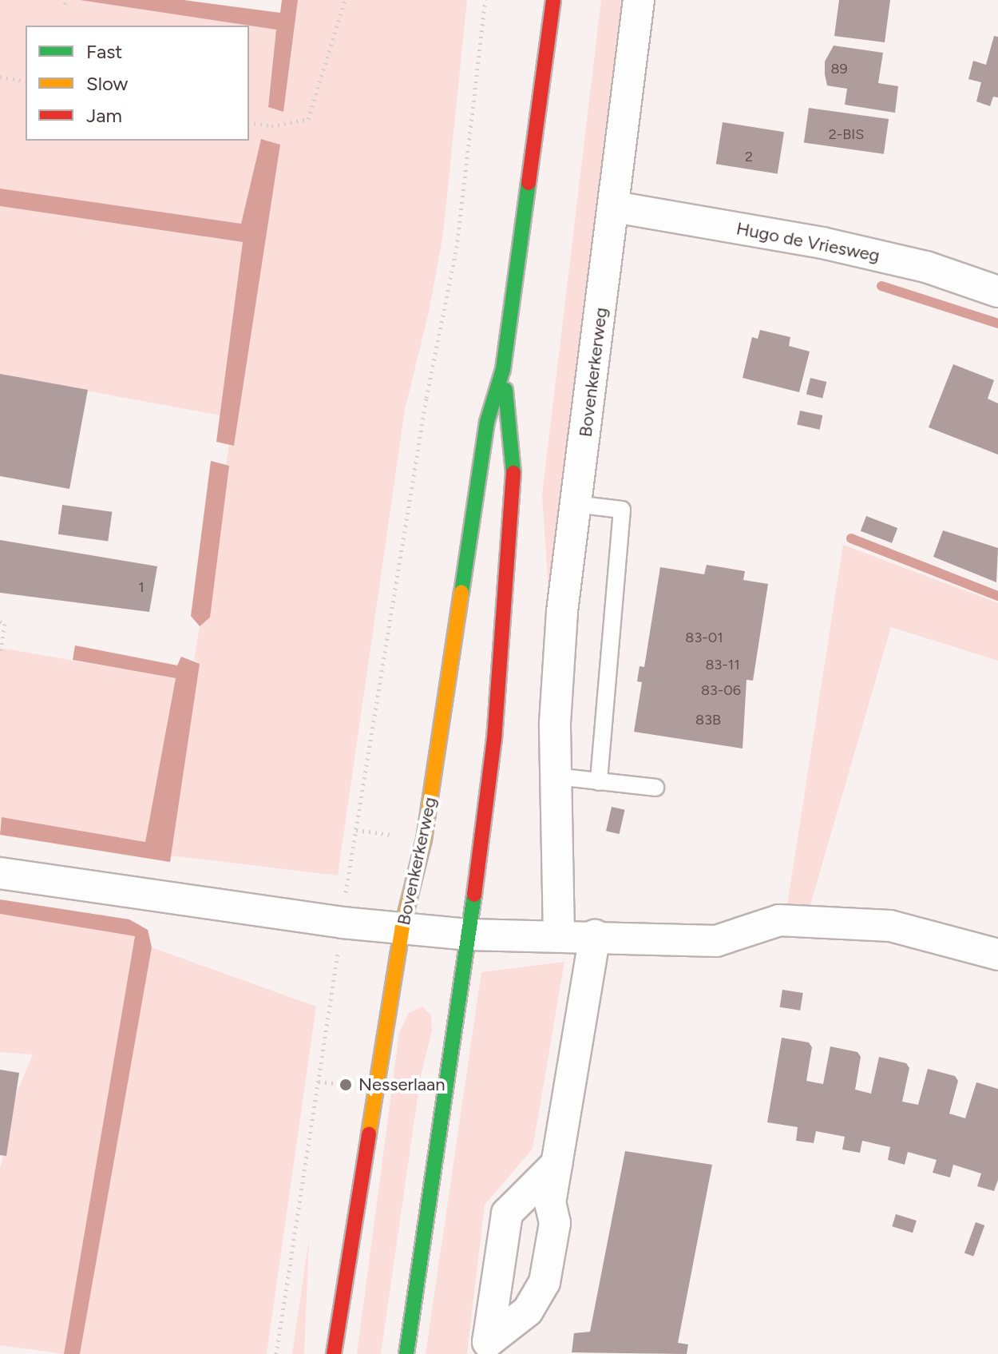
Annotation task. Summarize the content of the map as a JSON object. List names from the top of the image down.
{
  "streets": {
    "main road": ["Bovenkerkerweg"],
    "street": ["Hugo de Vriesweg"]
  },
  "crossings": [
    ["Hugo de Vriesweg", "Bovenkerkerweg"]
  ],
  "places": ["Nesserlaan"],
  "house_numbers": [
    "89",
    "2-BIS",
    "2",
    "1",
    "83-01",
    "83-11",
    "83-06",
    "83B"
  ],
  "legend": ["Fast", "Slow", "Jam"]
}
